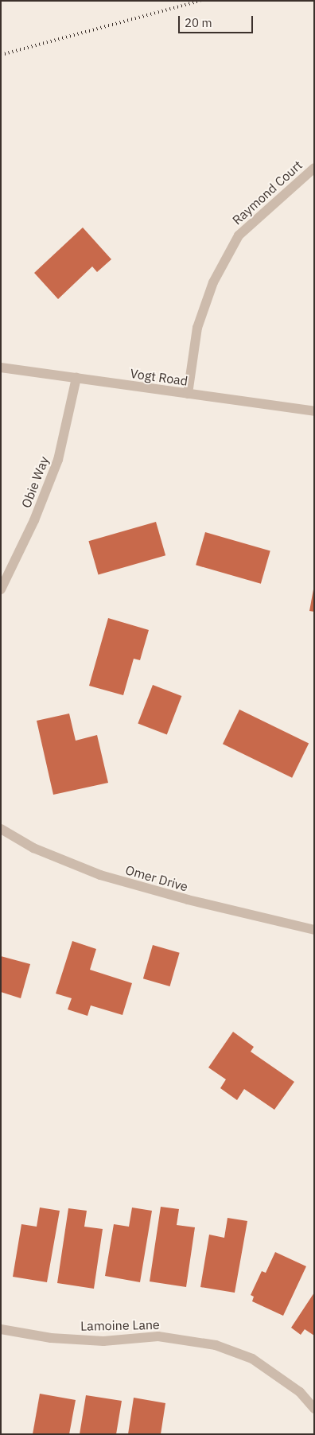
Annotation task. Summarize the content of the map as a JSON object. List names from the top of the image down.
{
  "streets": {
    "street": [
      "Raymond Court",
      "Vogt Road",
      "Obie Way",
      "Omer Drive",
      "Lamoine Lane"
    ]
  },
  "crossings": [
    ["Raymond Court", "Vogt Road"],
    ["Vogt Road", "Obie Way"]
  ],
  "scale_bar": "20 m"
}
